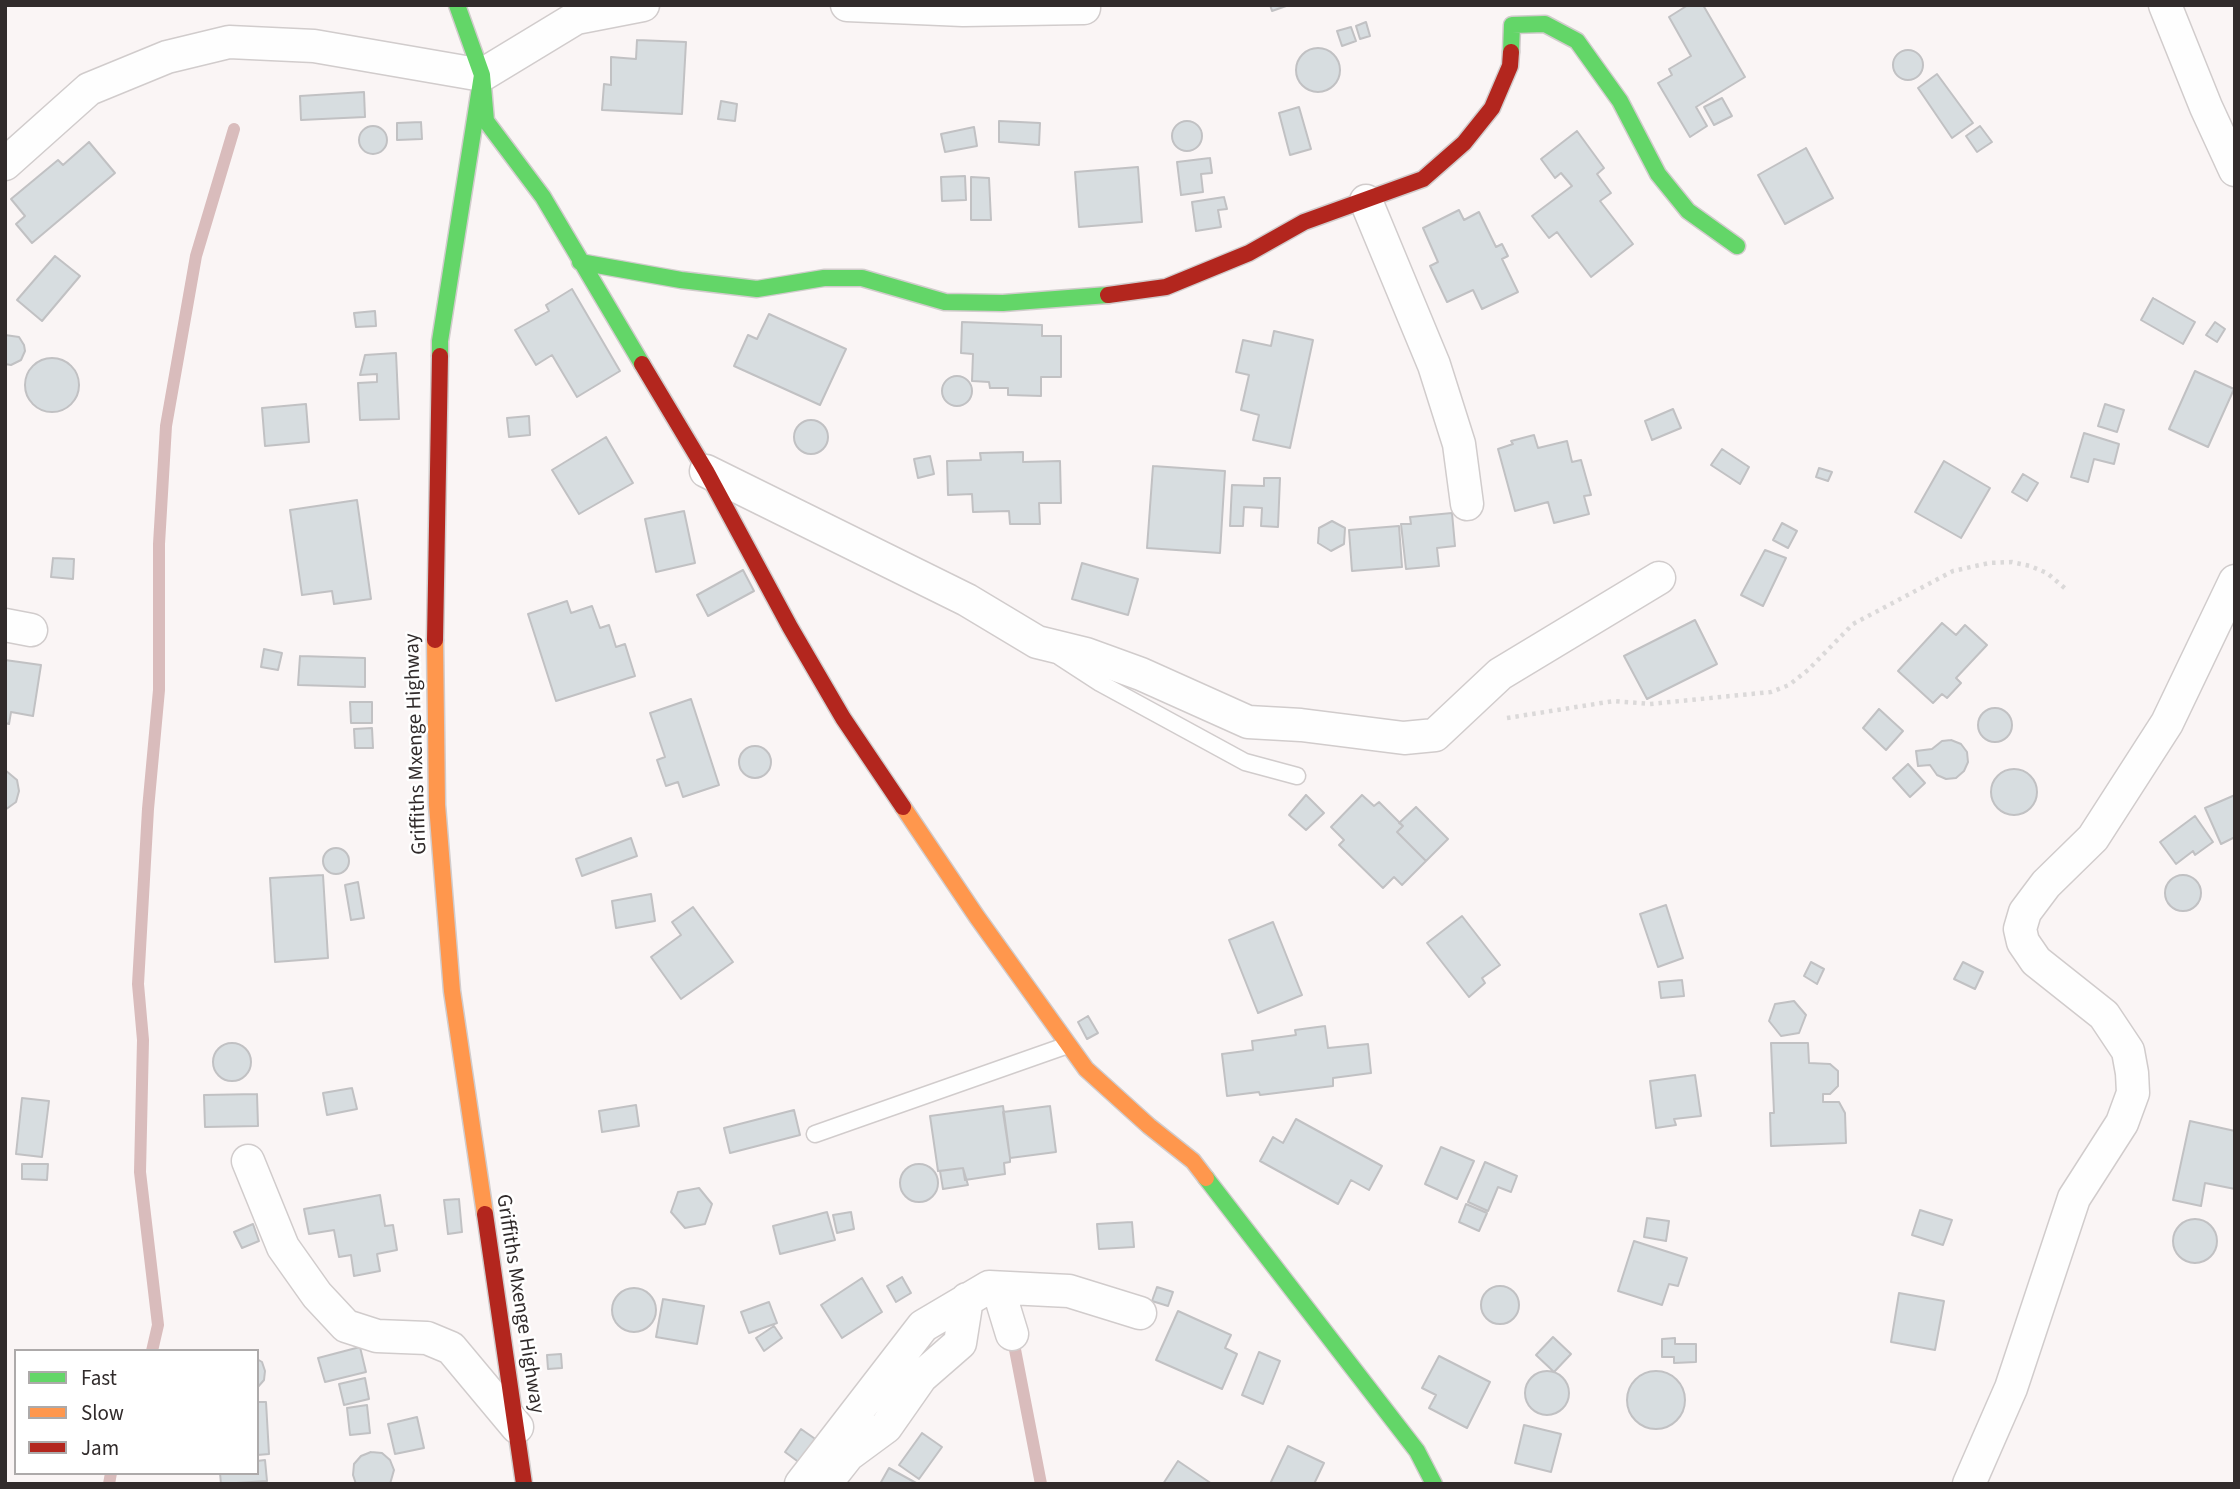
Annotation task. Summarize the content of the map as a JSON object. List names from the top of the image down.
{
  "streets": {
    "street": ["Griffiths Mxenge Highway"]
  },
  "legend": ["Fast", "Slow", "Jam"]
}
